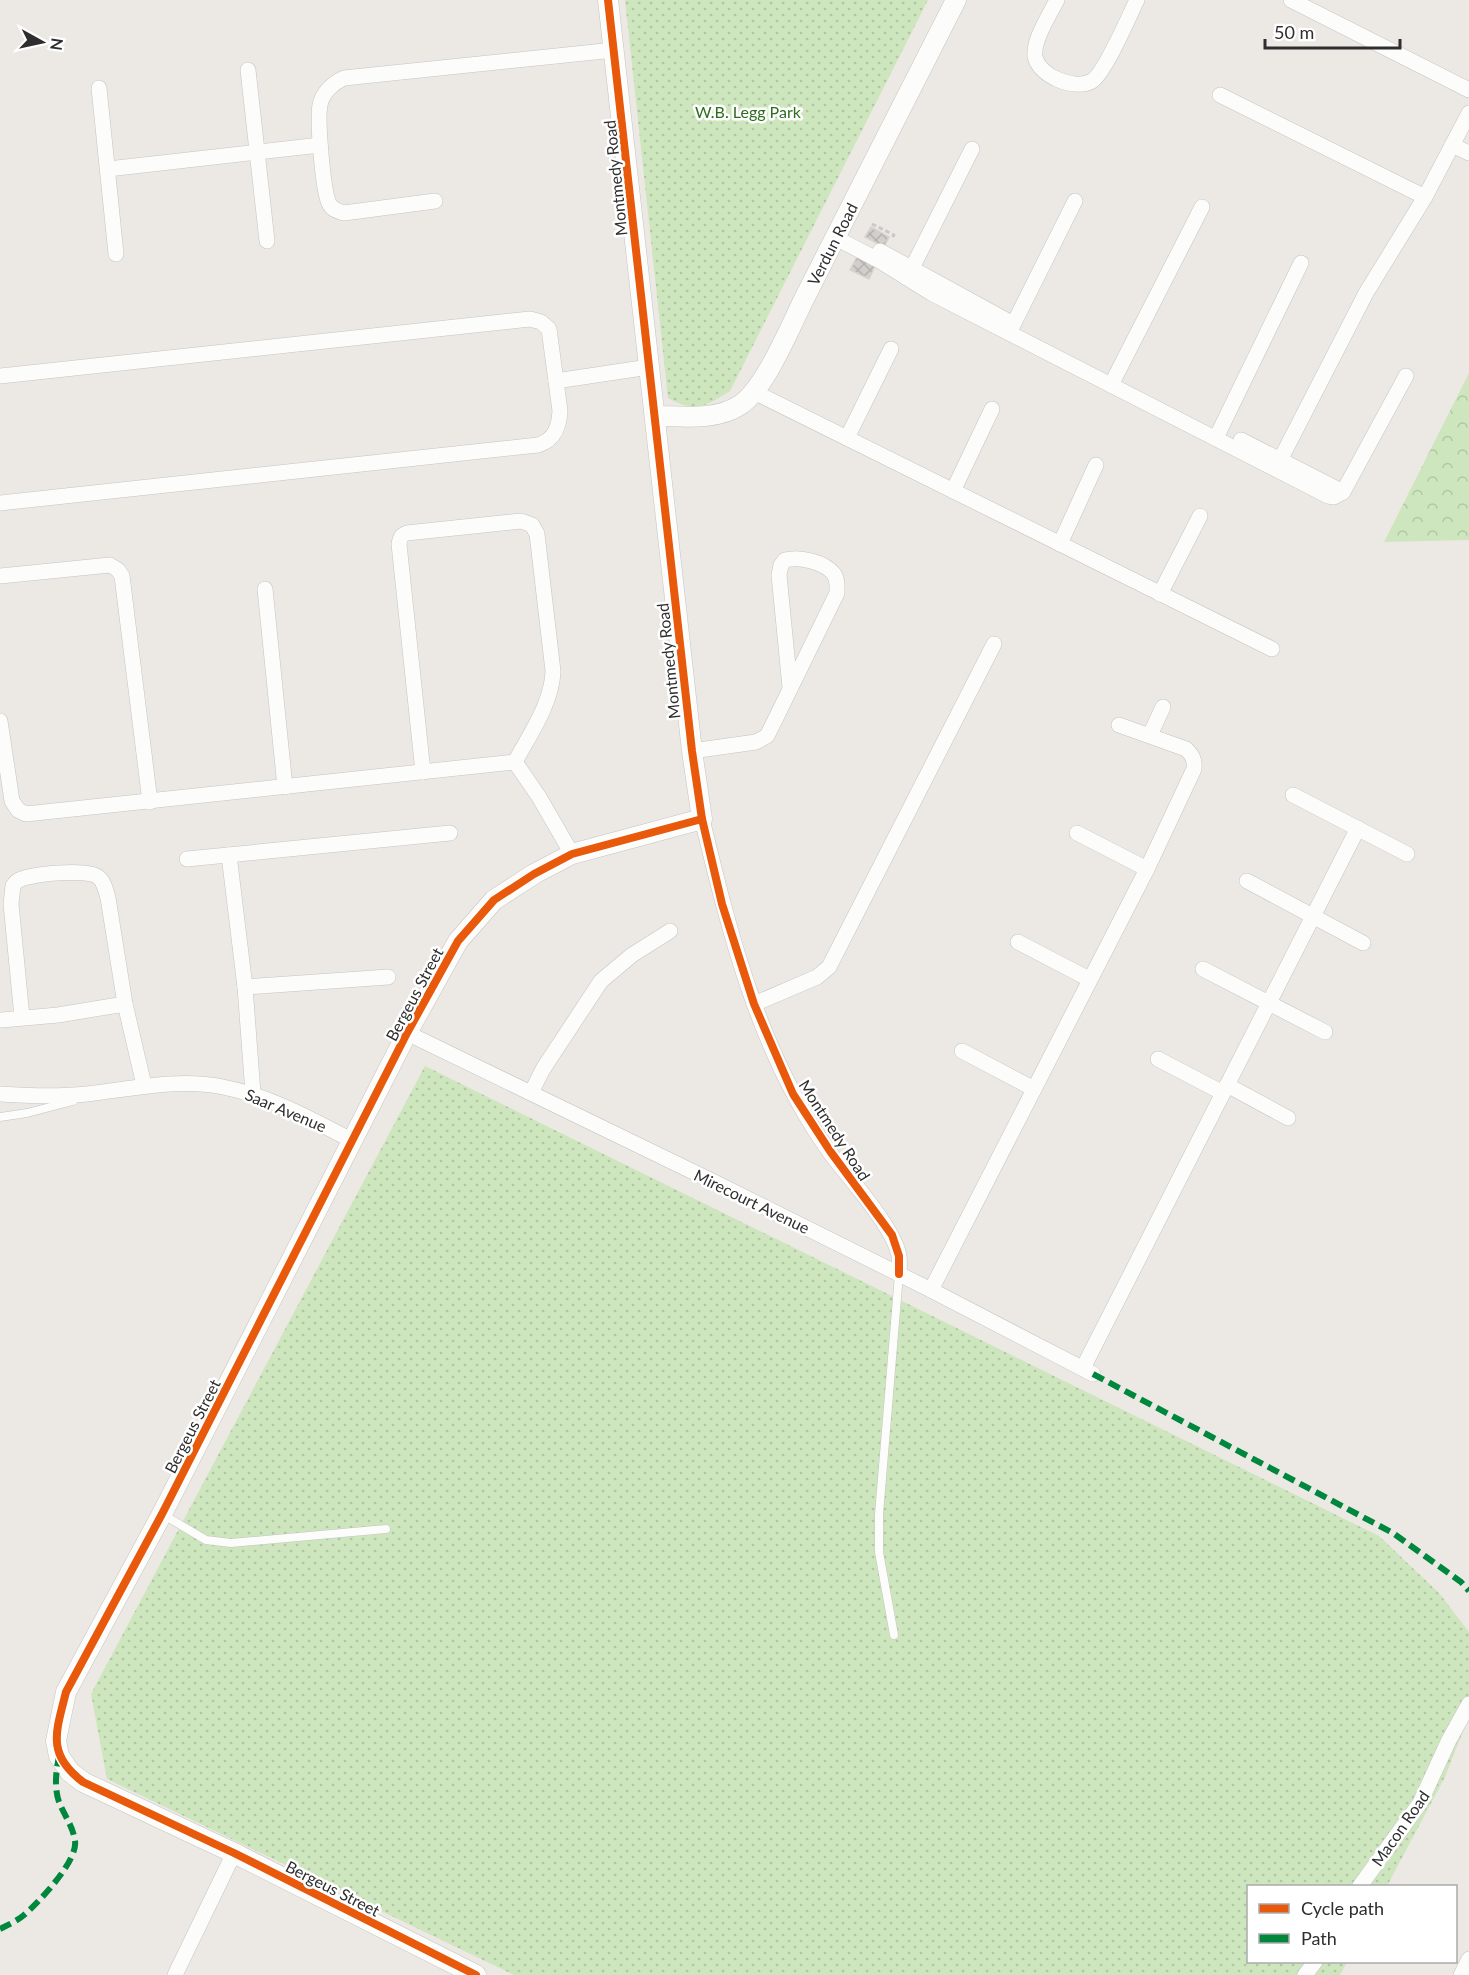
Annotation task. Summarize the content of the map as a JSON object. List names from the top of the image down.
{
  "streets": {
    "street": [
      "Montmedy Road",
      "Verdun Road",
      "Bergeus Street",
      "Saar Avenue",
      "Mirecourt Avenue",
      "Macon Road"
    ]
  },
  "crossings": [
    ["Montmedy Road", "Verdun Road"],
    ["Montmedy Road", "Bergeus Street"],
    ["Montmedy Road", "Mirecourt Avenue"],
    ["Bergeus Street", "Saar Avenue"],
    ["Bergeus Street", "Mirecourt Avenue"]
  ],
  "parks": ["W.B. Legg Park"],
  "legend": ["Cycle path", "Path"],
  "scale_bar": "50 m",
  "north": "right"
}
